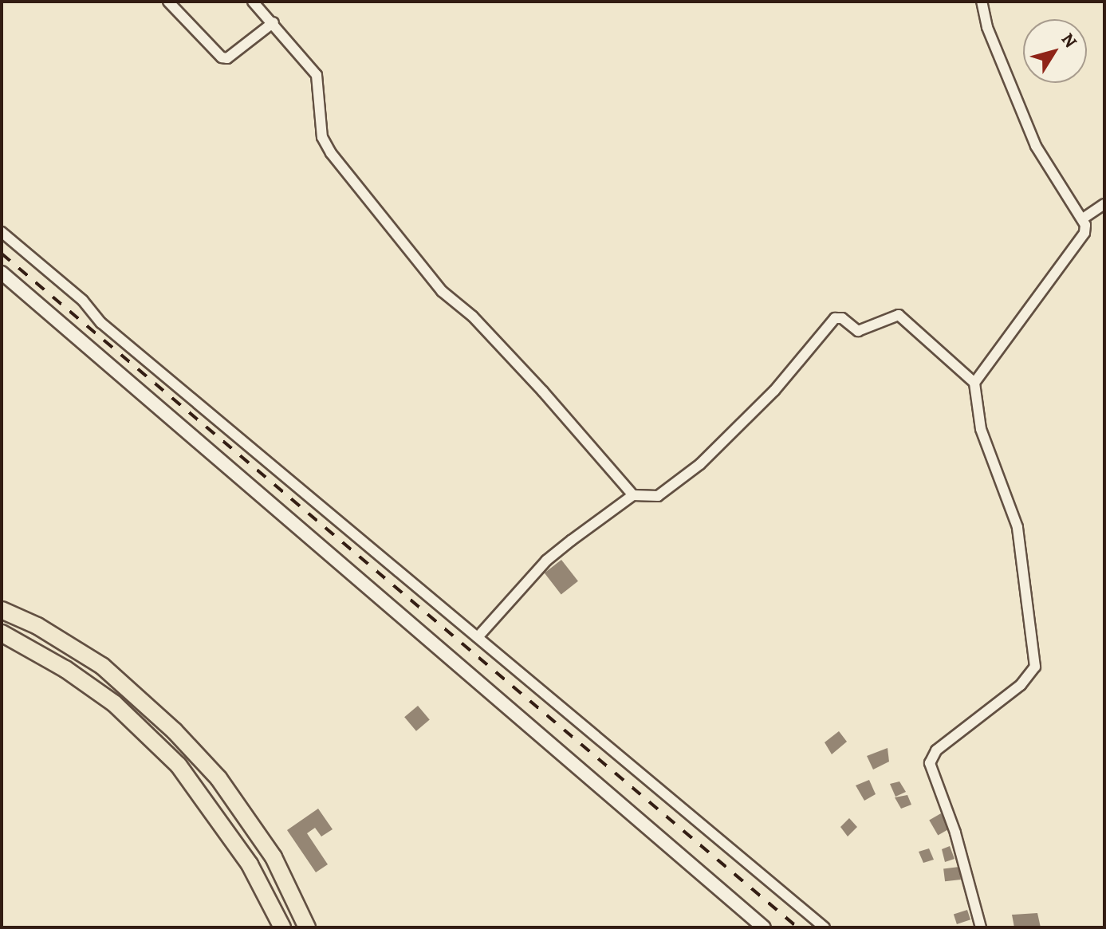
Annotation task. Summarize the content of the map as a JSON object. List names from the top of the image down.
{
  "north": "top right"
}
